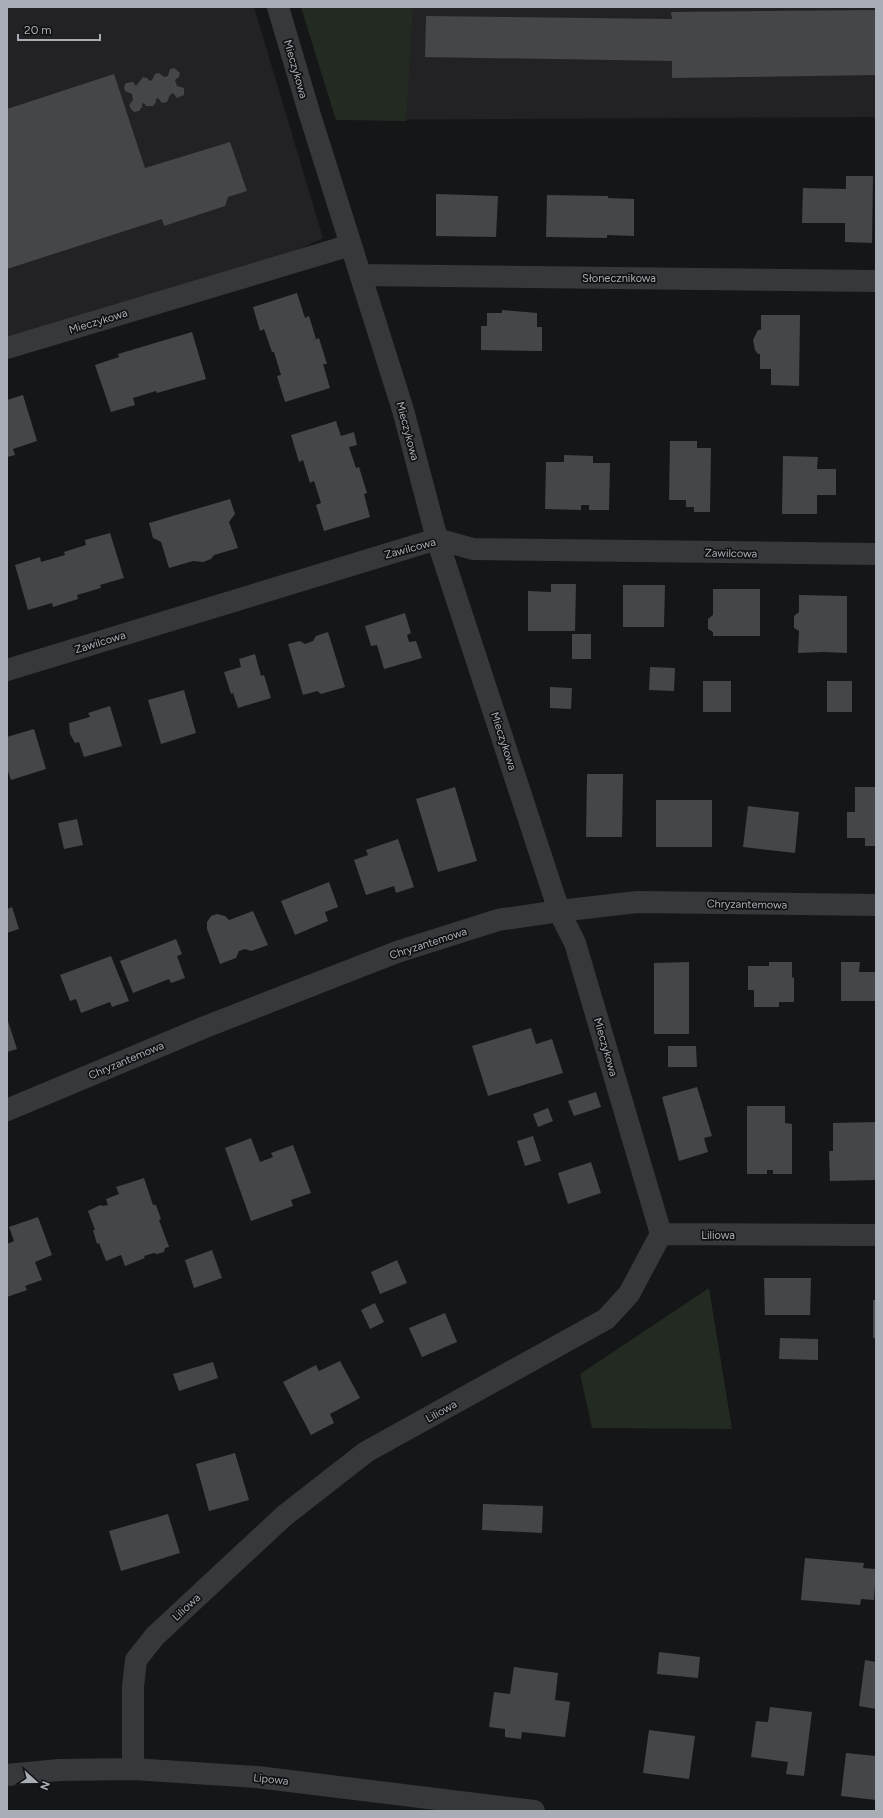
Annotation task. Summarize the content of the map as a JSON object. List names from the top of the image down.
{
  "streets": {
    "street": [
      "Mieczykowa",
      "Słonecznikowa",
      "Zawilcowa",
      "Chryzantemowa",
      "Liliowa",
      "Lipowa"
    ]
  },
  "crossings": [
    ["Mieczykowa", "Słonecznikowa"],
    ["Mieczykowa", "Zawilcowa"],
    ["Mieczykowa", "Chryzantemowa"],
    ["Mieczykowa", "Liliowa"],
    ["Liliowa", "Lipowa"]
  ],
  "scale_bar": "20 m",
  "north": "right"
}
